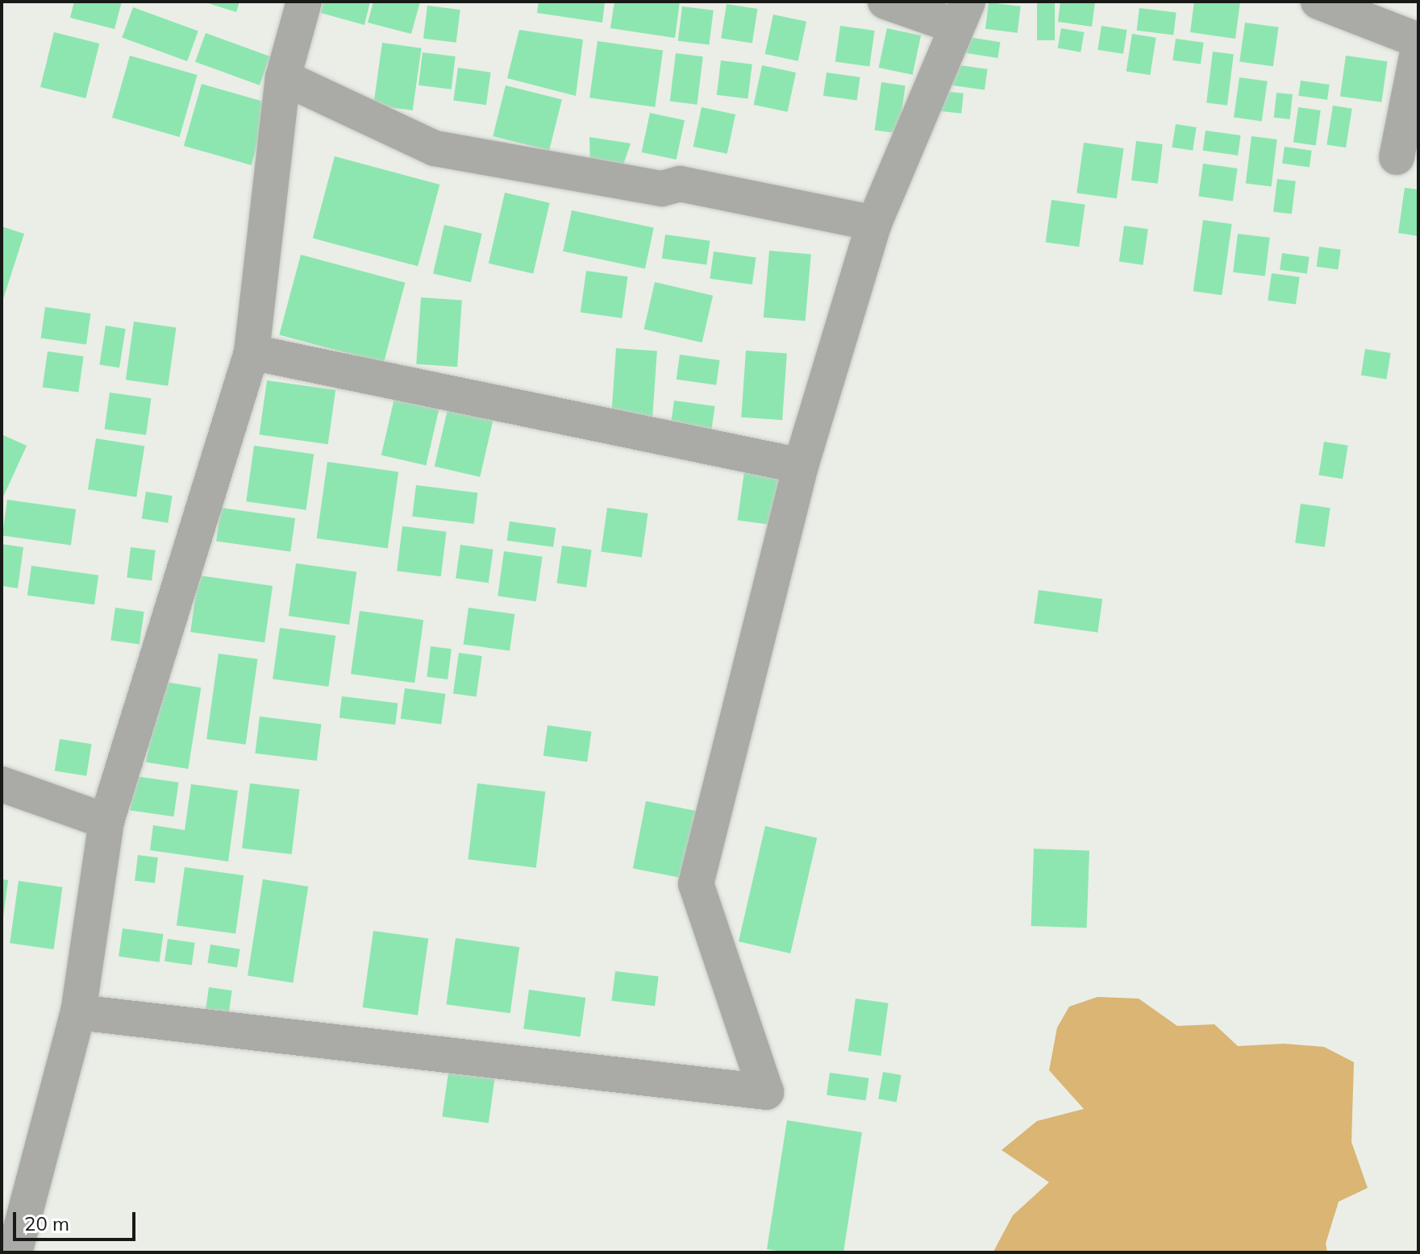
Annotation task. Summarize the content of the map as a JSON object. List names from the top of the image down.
{
  "scale_bar": "20 m"
}
